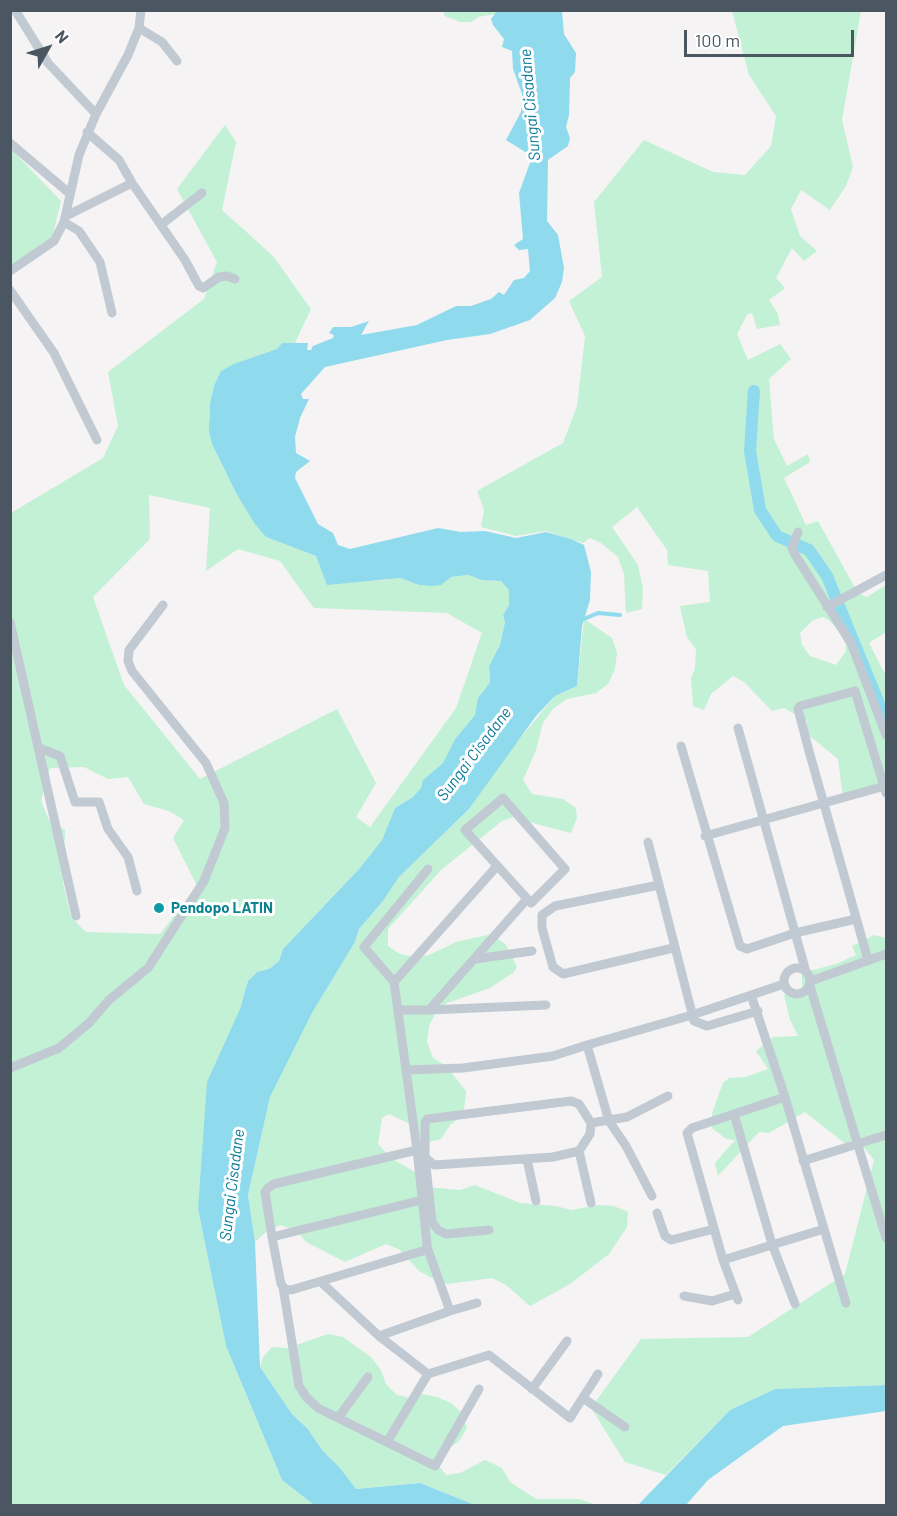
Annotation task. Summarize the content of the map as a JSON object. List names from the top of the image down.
{
  "water": ["Sungai Cisadane"],
  "places": ["Pendopo LATIN"],
  "scale_bar": "100 m",
  "north": "top right"
}
